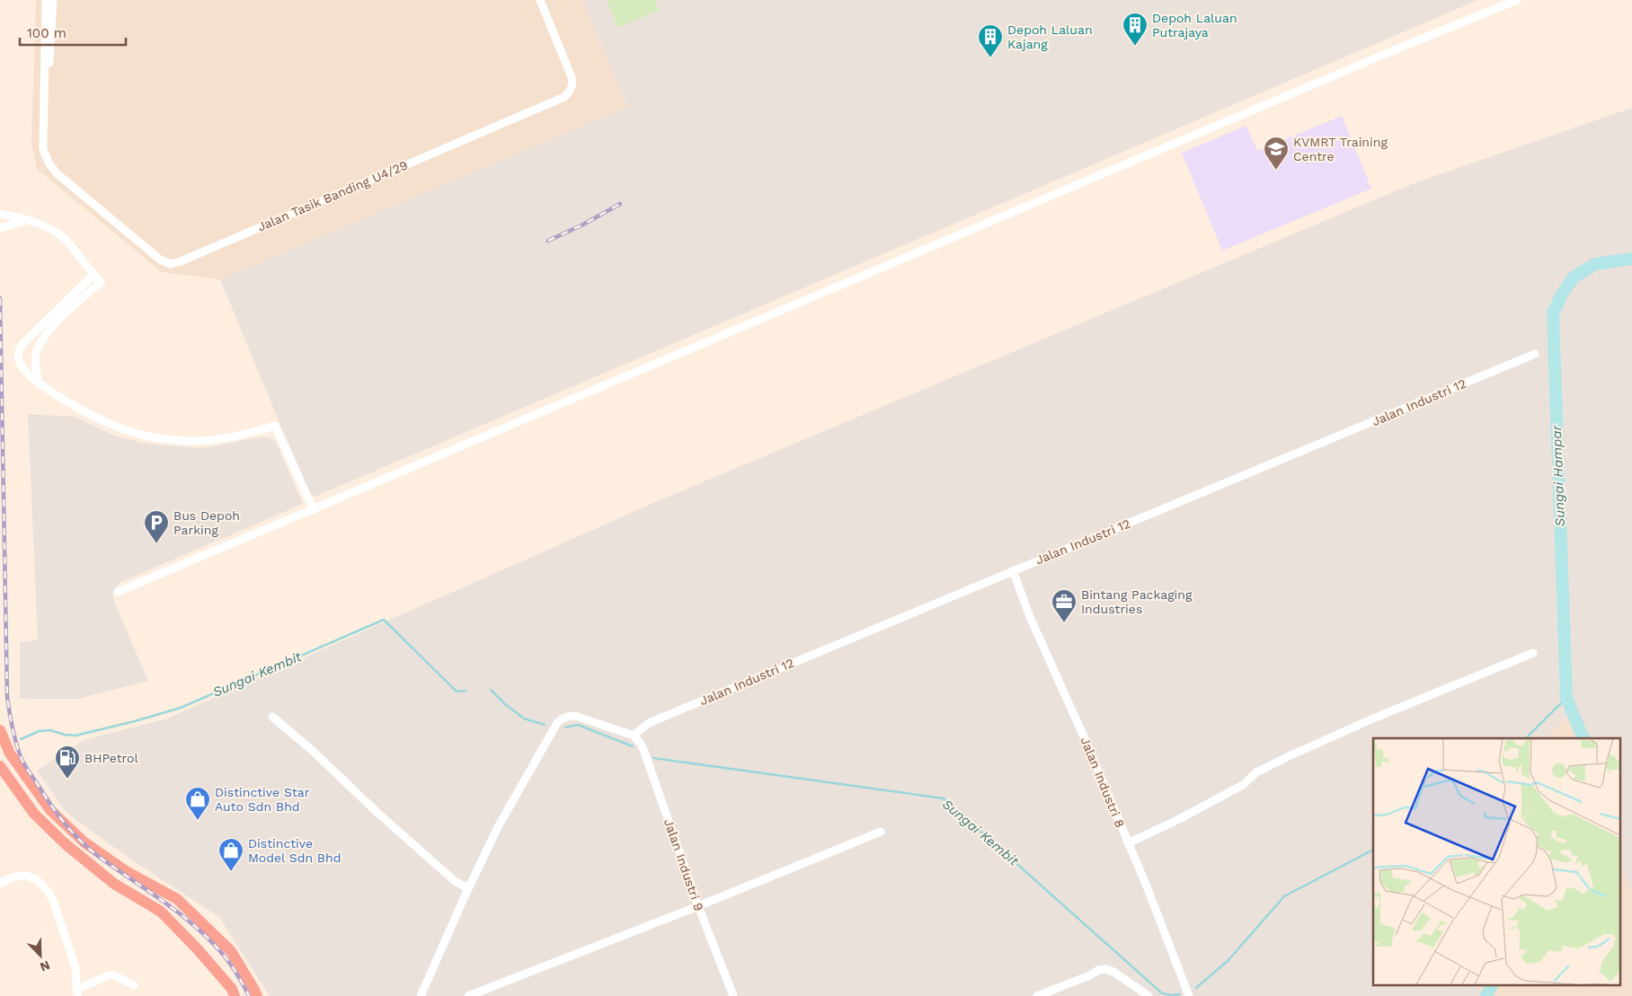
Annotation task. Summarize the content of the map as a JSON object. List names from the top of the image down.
{
  "streets": {
    "street": [
      "Jalan Tasik Banding U4/29",
      "Jalan Industri 12",
      "Jalan Industri 8",
      "Jalan Industri 9"
    ]
  },
  "crossings": [
    ["Jalan Industri 12", "Jalan Industri 8"],
    ["Jalan Industri 12", "Jalan Industri 9"]
  ],
  "water": ["Sungai Hampar", "Sungai Kembit"],
  "places": {
    "building": ["Depoh Laluan Putrajaya", "Depoh Laluan Kajang"],
    "school or university": ["KVMRT Training Centre"],
    "parking": ["Bus Depoh Parking"],
    "office": ["Bintang Packaging Industries"],
    "fuel station": ["BHPetrol"],
    "shop": ["Distinctive Star Auto Sdn Bhd", "Distinctive Model Sdn Bhd"]
  },
  "scale_bar": "100 m",
  "north": "bottom right"
}
